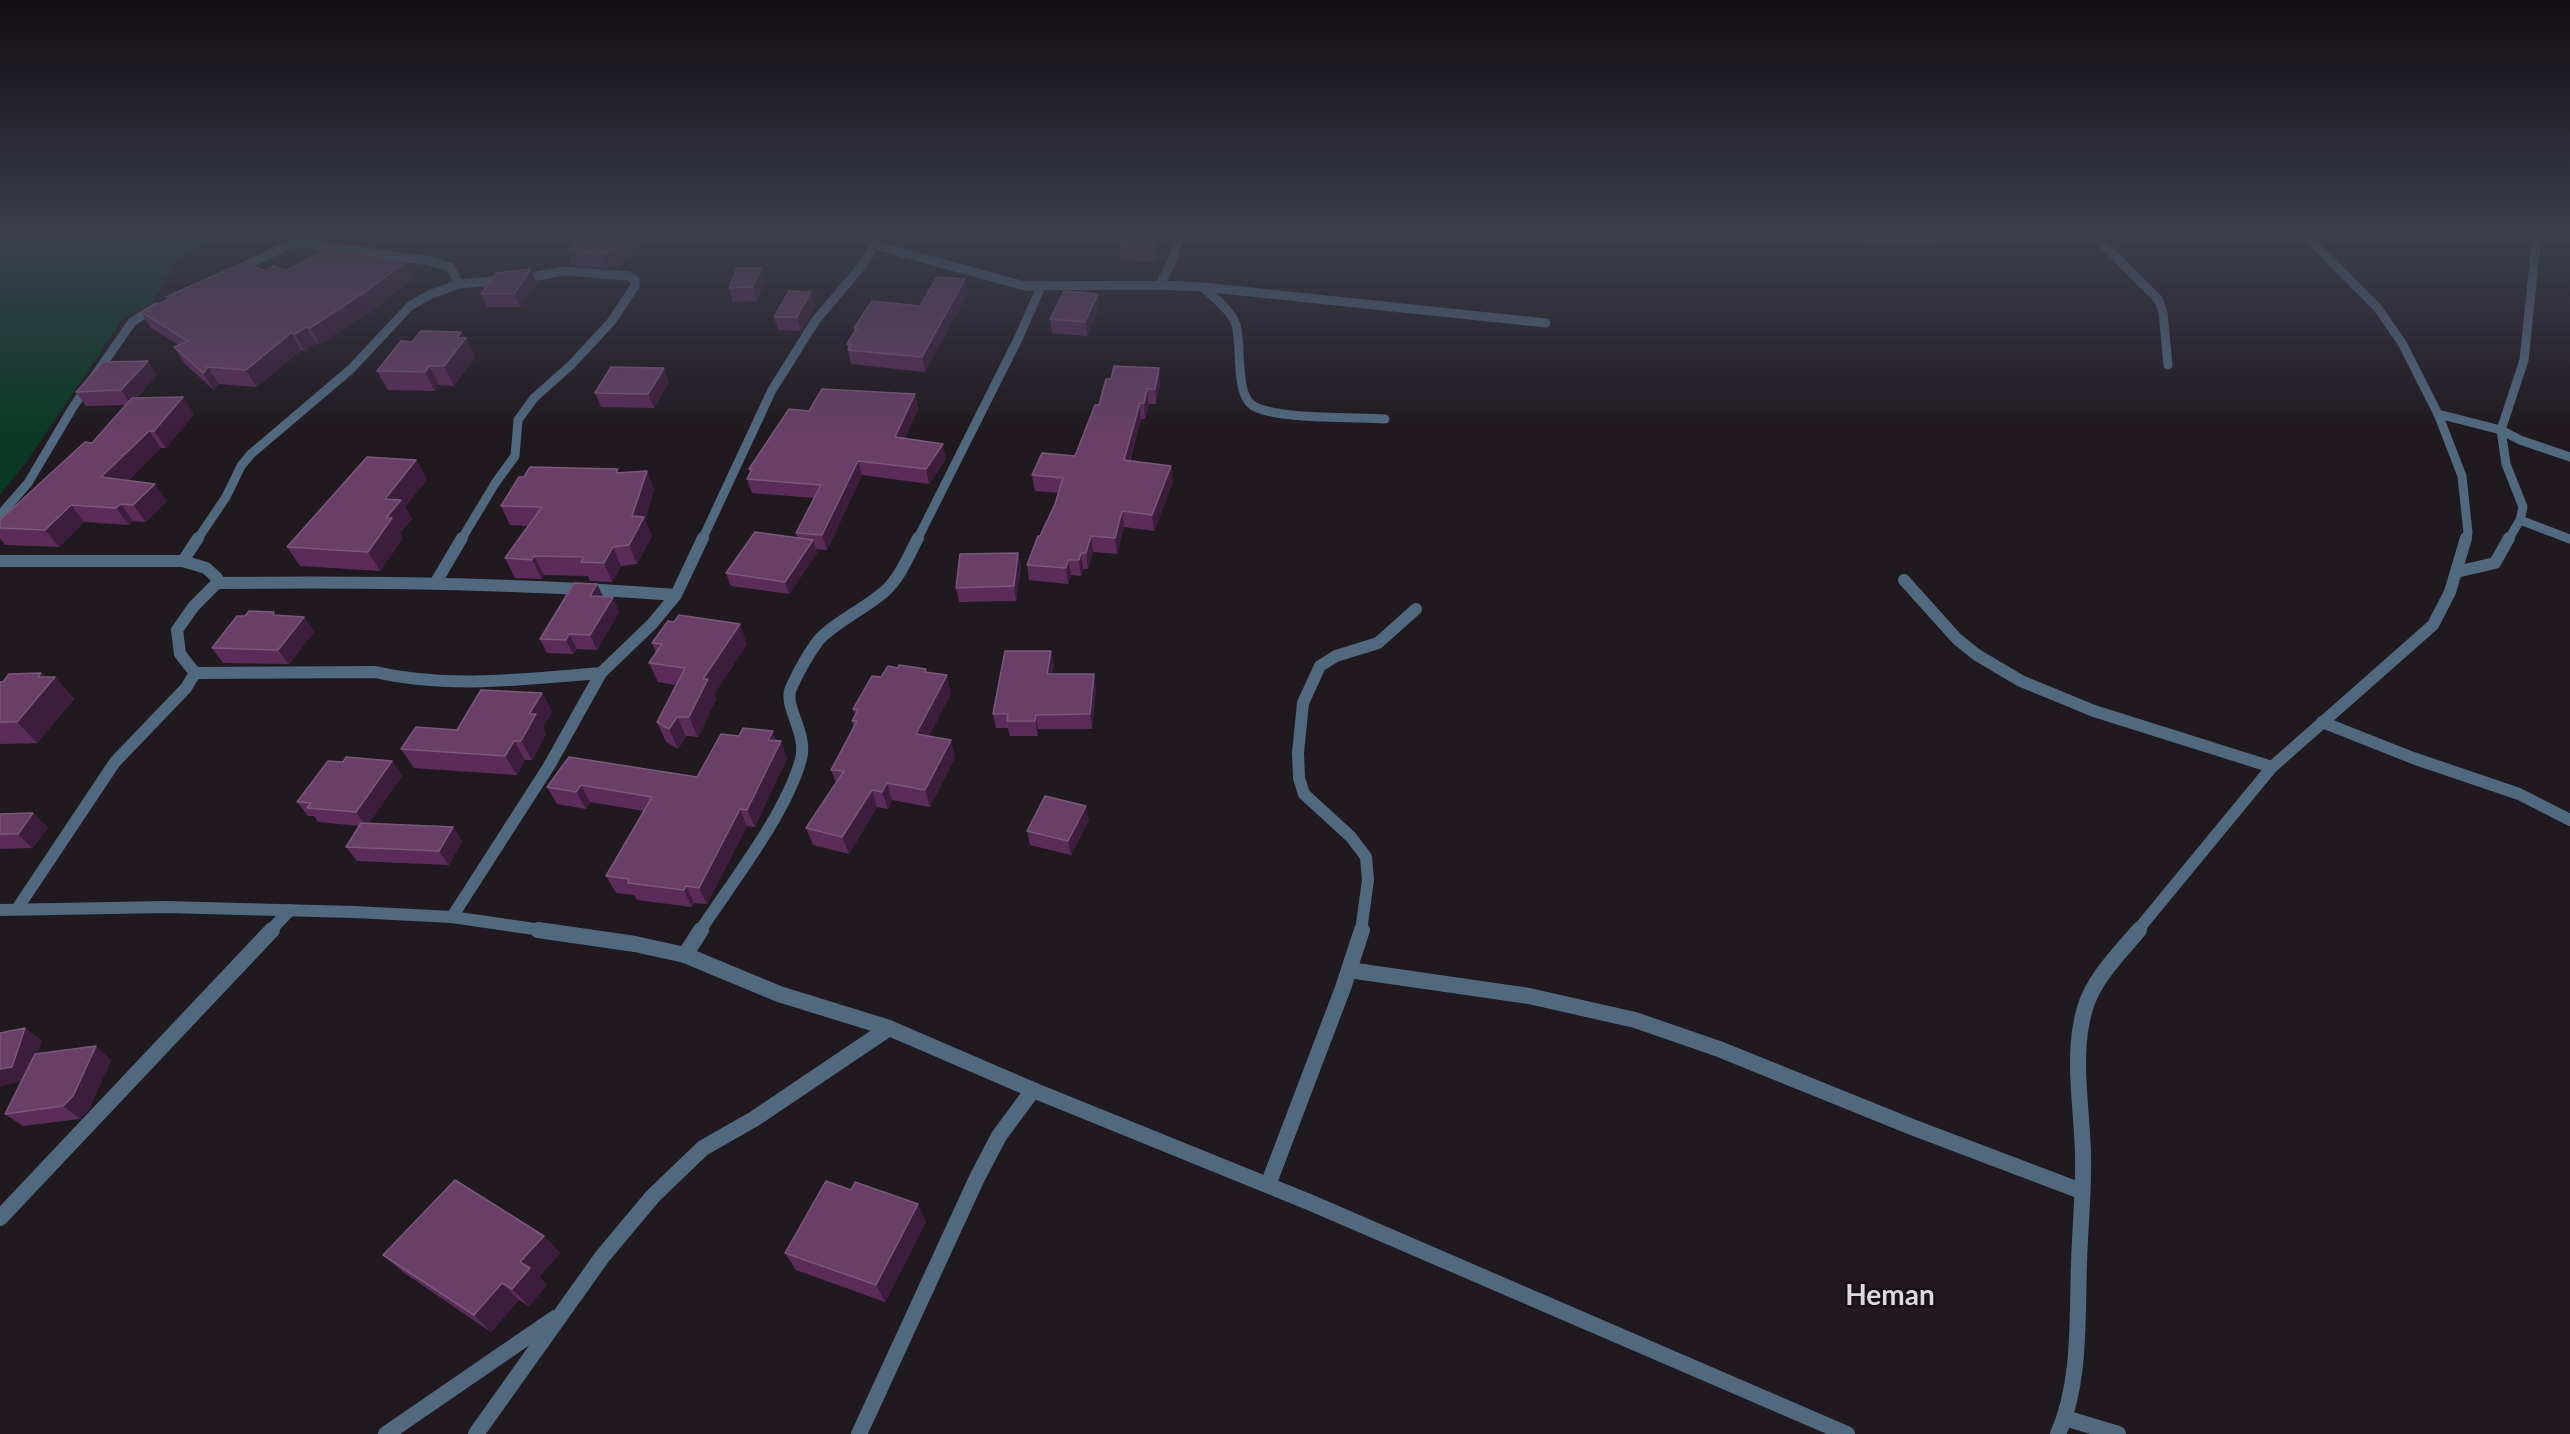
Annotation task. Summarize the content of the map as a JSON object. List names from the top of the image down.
{
  "districts": ["Heman"]
}
